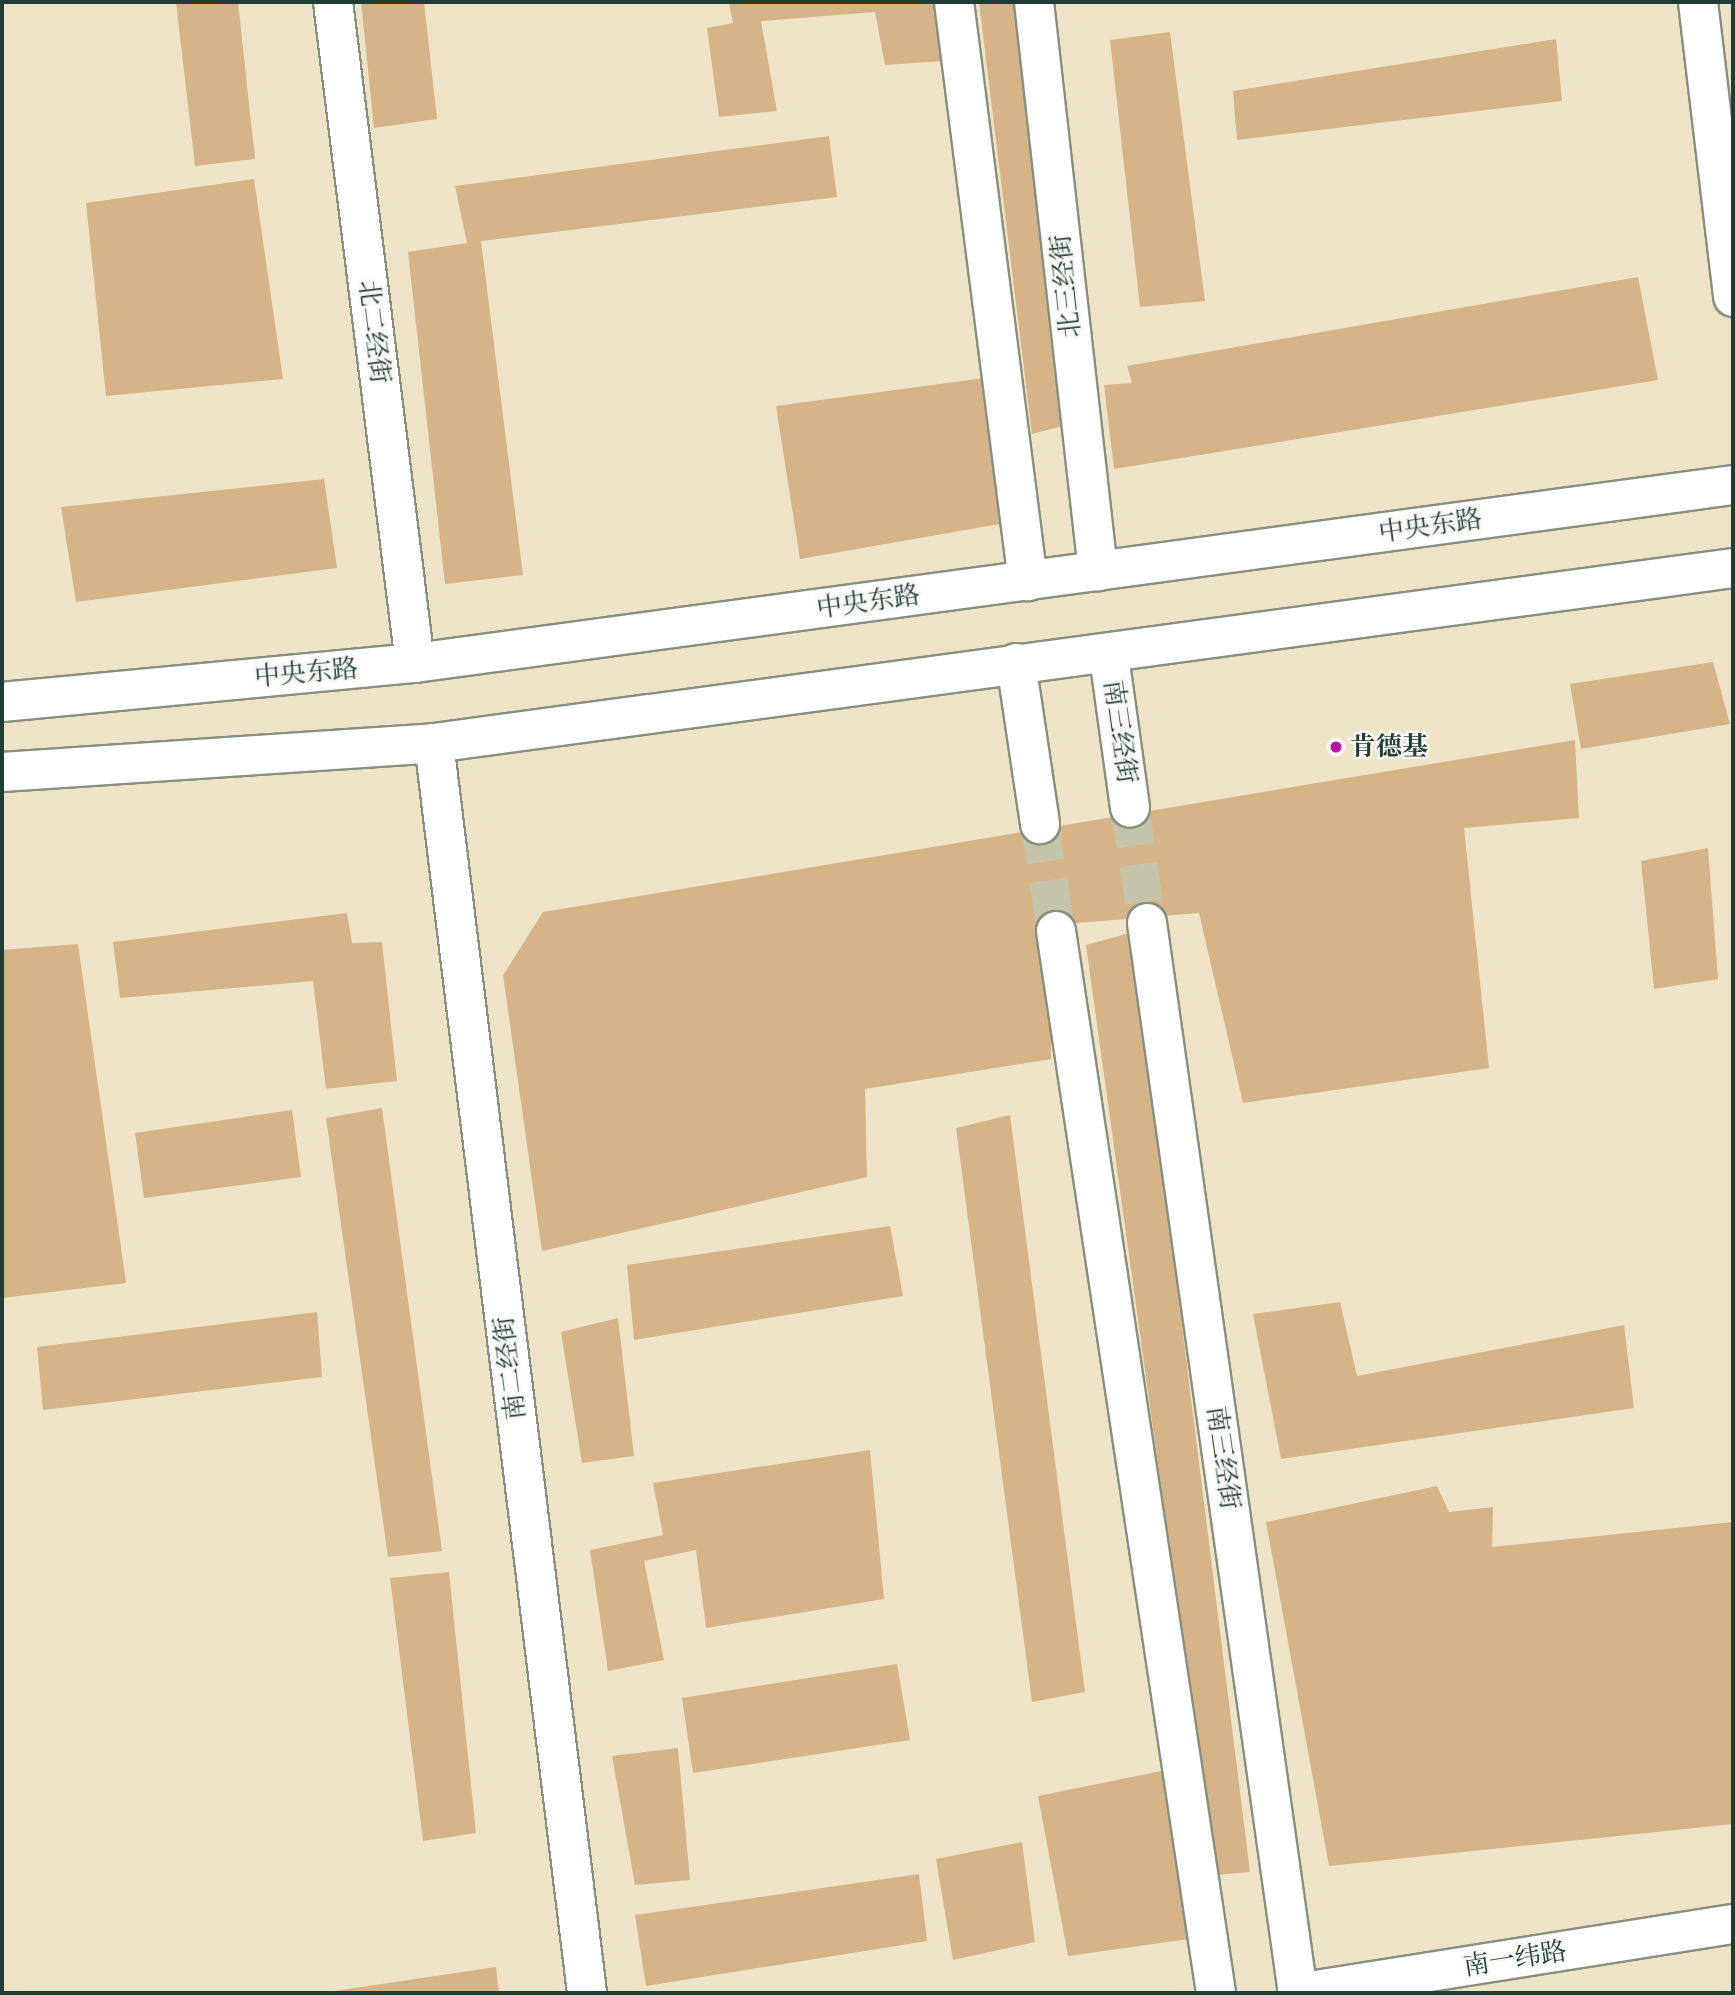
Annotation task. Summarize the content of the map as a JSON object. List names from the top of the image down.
{
  "streets": {
    "street": [
      "北三经街",
      "北二经街",
      "中央东路",
      "南三经街",
      "南二经街",
      "南一纬路"
    ]
  },
  "crossings": [
    ["北三经街", "中央东路"],
    ["北二经街", "中央东路"],
    ["南三经街", "南一纬路"]
  ],
  "places": ["肯德基"]
}
